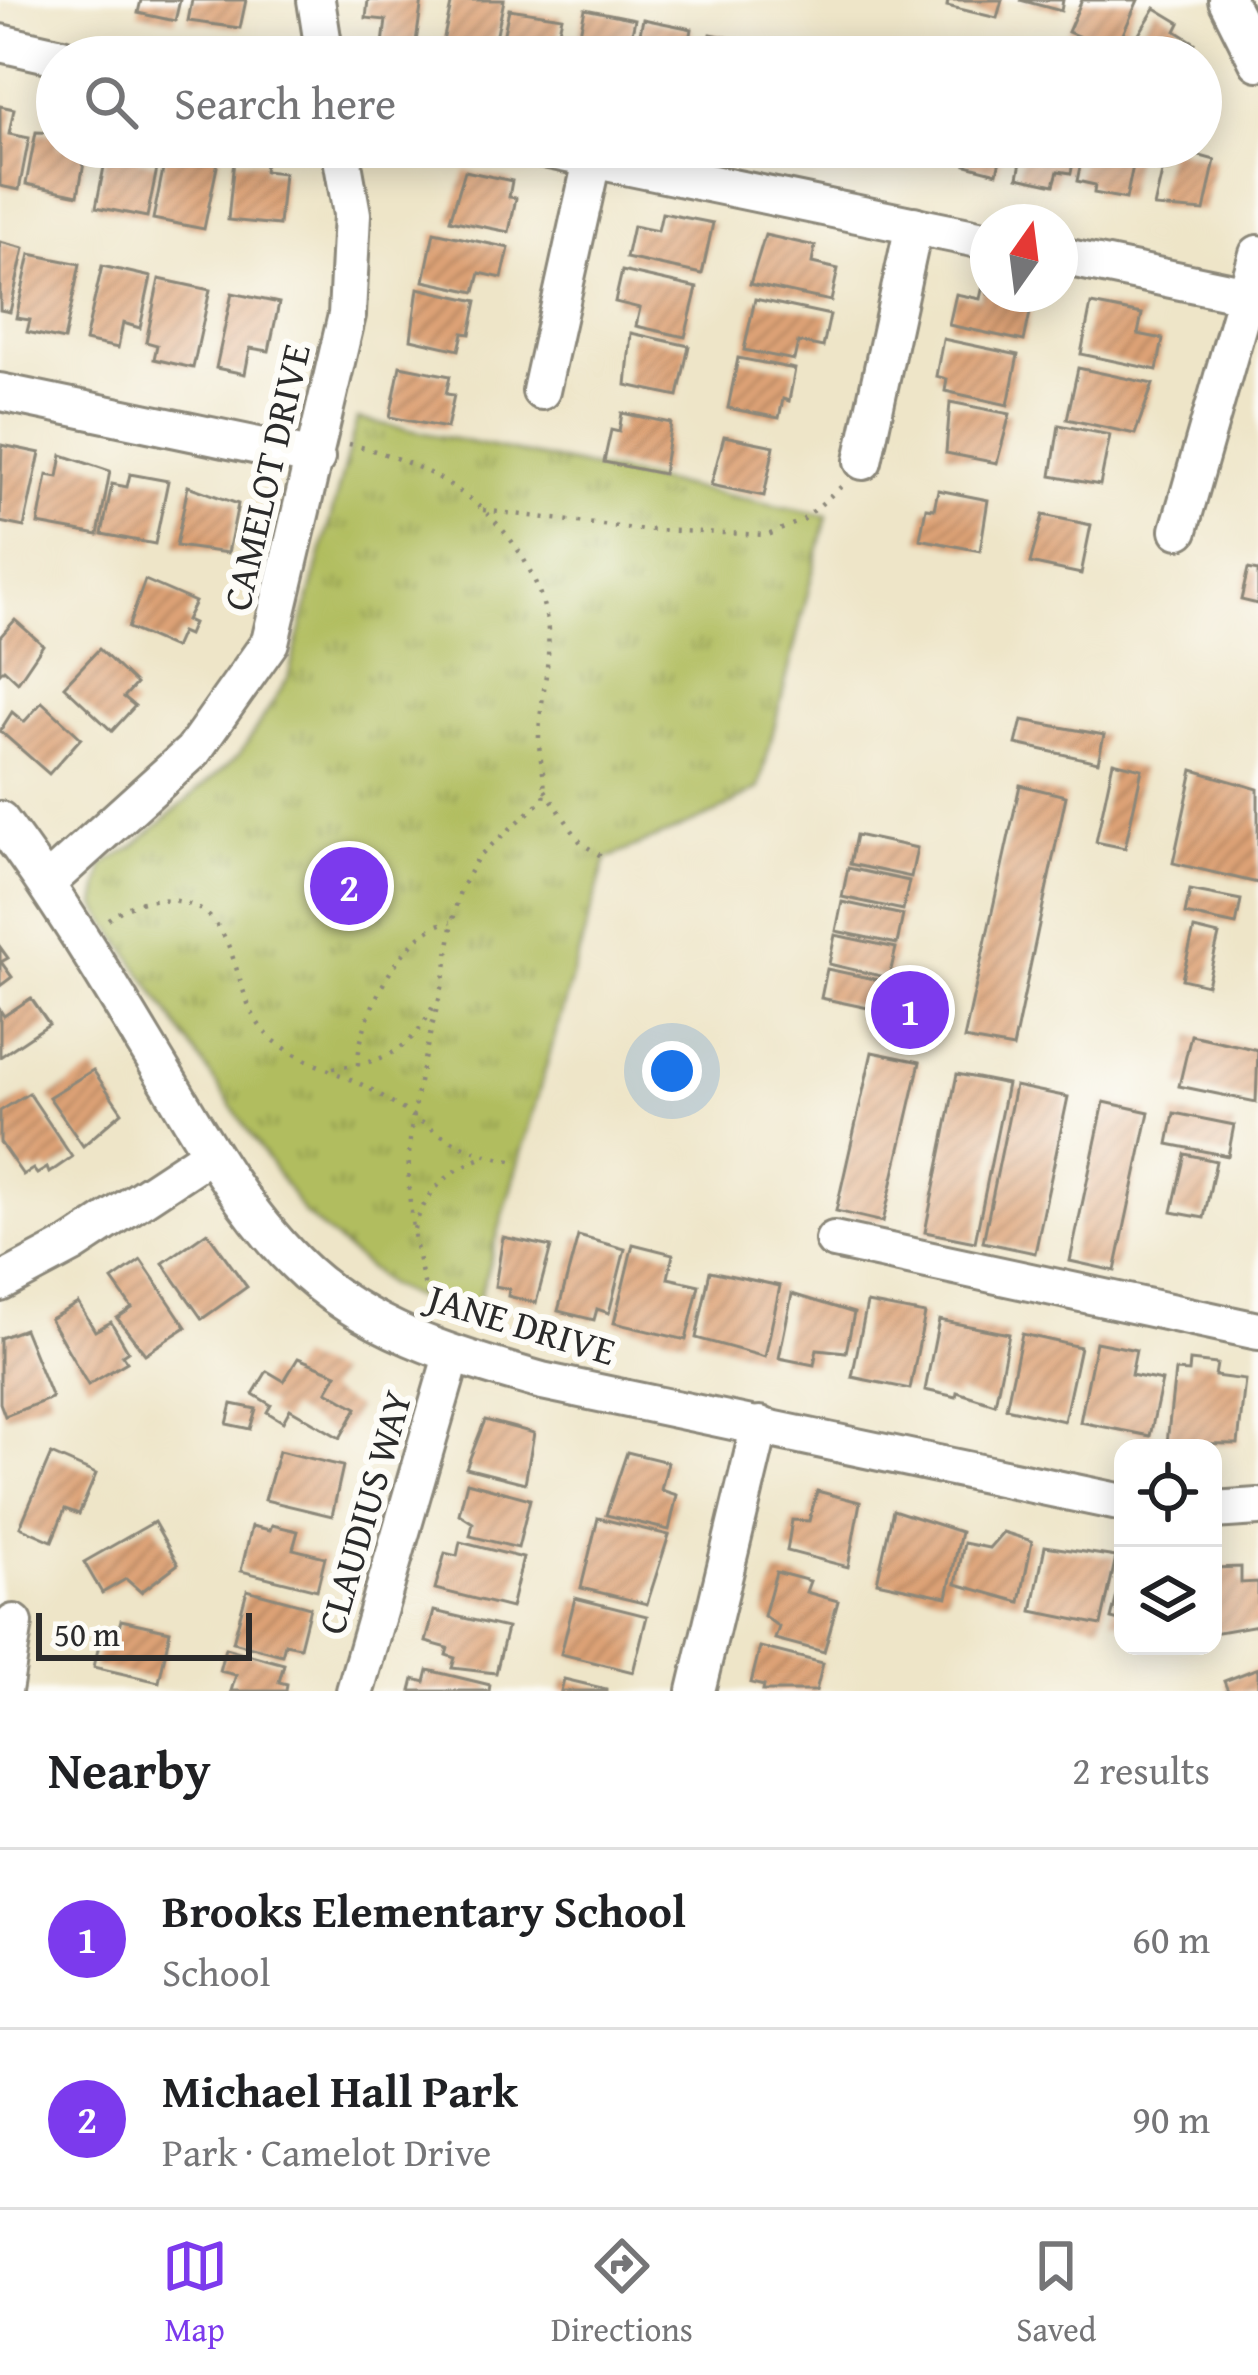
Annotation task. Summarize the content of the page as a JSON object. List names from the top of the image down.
{
  "streets": {
    "street": ["CAMELOT DRIVE", "JANE DRIVE", "CLAUDIUS WAY"]
  },
  "crossings": [
    ["CAMELOT DRIVE", "JANE DRIVE"],
    ["JANE DRIVE", "CLAUDIUS WAY"]
  ],
  "scale_bar": "50 m",
  "north": "top",
  "page": {
    "search": "Search here",
    "pins": ["2", "1"],
    "scale": "50 m",
    "heading": ["Nearby", "2 results"],
    "list": [
      {
        "mark": "1",
        "name": "Brooks Elementary School",
        "note": "School",
        "value": "60 m"
      },
      {
        "mark": "2",
        "name": "Michael Hall Park",
        "note": "Park · Camelot Drive",
        "value": "90 m"
      }
    ],
    "nav": ["Map", "Directions", "Saved"]
  }
}
